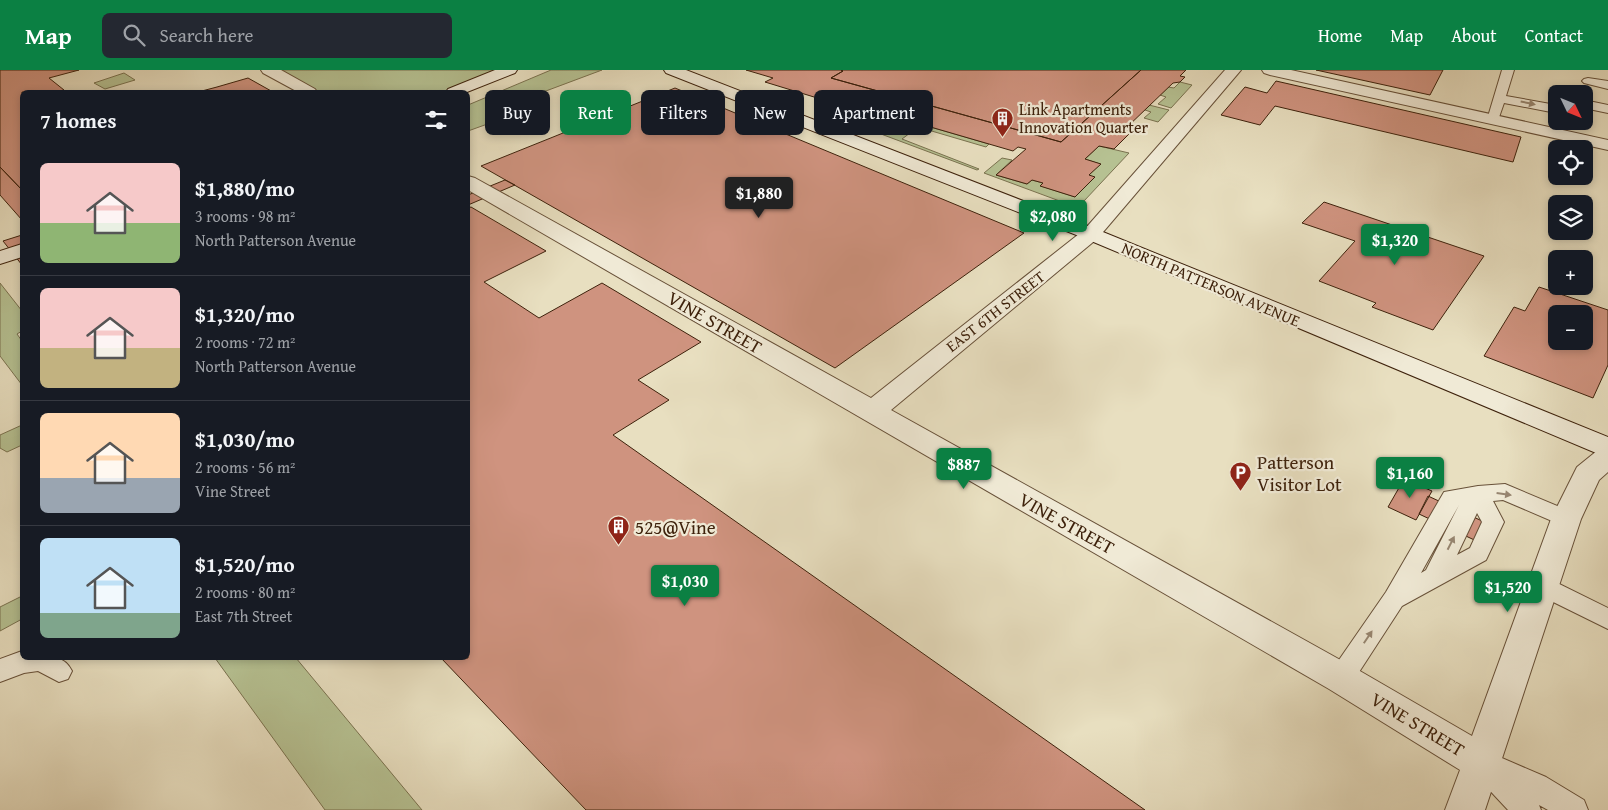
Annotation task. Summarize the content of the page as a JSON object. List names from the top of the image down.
{
  "streets": {
    "street": ["NORTH PATTERSON AVENUE", "EAST 6TH STREET", "VINE STREET"]
  },
  "crossings": [
    ["NORTH PATTERSON AVENUE", "EAST 6TH STREET"],
    ["EAST 6TH STREET", "VINE STREET"]
  ],
  "places": {
    "building": ["Link Apartments Innovation Quarter", "525@Vine"],
    "parking": ["Patterson Visitor Lot"]
  },
  "north": "bottom right",
  "page": {
    "header": "Map",
    "search": "Search here",
    "nav": [
      "Home",
      "Map",
      "About",
      "Contact"
    ],
    "map_buttons": ["+", "−"],
    "chip": [
      "Buy",
      "Rent",
      "Filters",
      "New",
      "Apartment"
    ],
    "heading": "7 homes",
    "list": [
      {
        "name": "$1,880/mo",
        "note": "3 rooms · 98 m² · North Patterson Avenue"
      },
      {
        "name": "$1,320/mo",
        "note": "2 rooms · 72 m² · North Patterson Avenue"
      },
      {
        "name": "$1,030/mo",
        "note": "2 rooms · 56 m² · Vine Street"
      },
      {
        "name": "$1,520/mo",
        "note": "2 rooms · 80 m² · East 7th Street"
      }
    ],
    "price": [
      "$1,880",
      "$2,080",
      "$1,320",
      "$887",
      "$1,160",
      "$1,030",
      "$1,520"
    ]
  }
}
